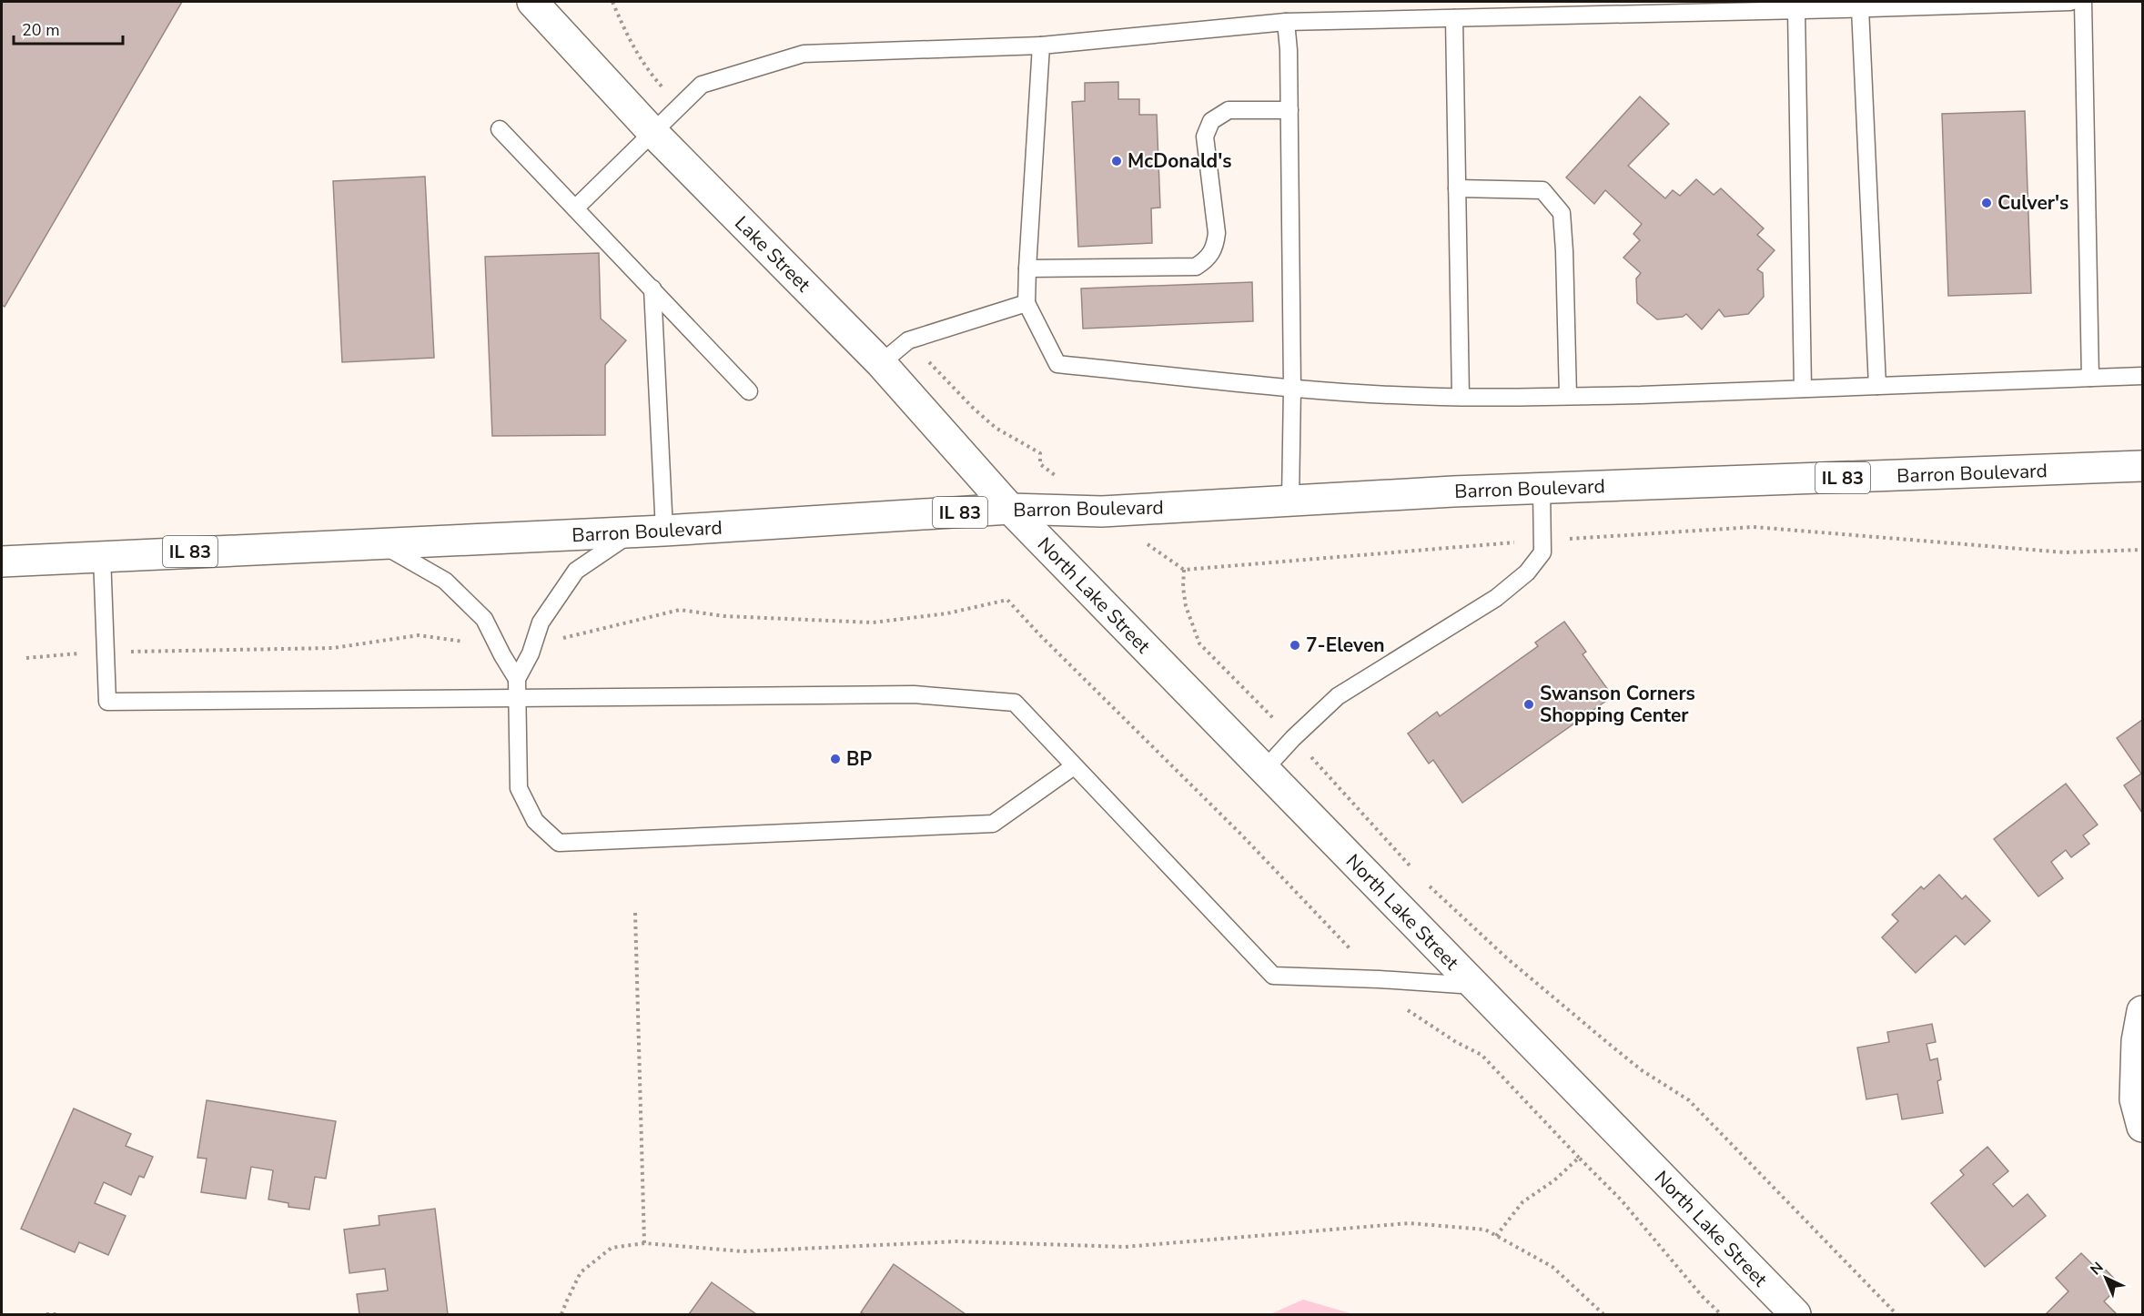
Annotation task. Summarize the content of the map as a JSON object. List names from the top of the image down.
{
  "streets": {
    "main road": [
      "Lake Street",
      "Barron Boulevard",
      "IL 83",
      "North Lake Street"
    ]
  },
  "crossings": [
    ["Lake Street", "Barron Boulevard"],
    ["Lake Street", "North Lake Street"],
    ["Barron Boulevard", "North Lake Street"]
  ],
  "places": [
    "McDonald's",
    "Culver's",
    "7-Eleven",
    "Swanson Corners Shopping Center",
    "BP"
  ],
  "scale_bar": "20 m",
  "north": "top left"
}
